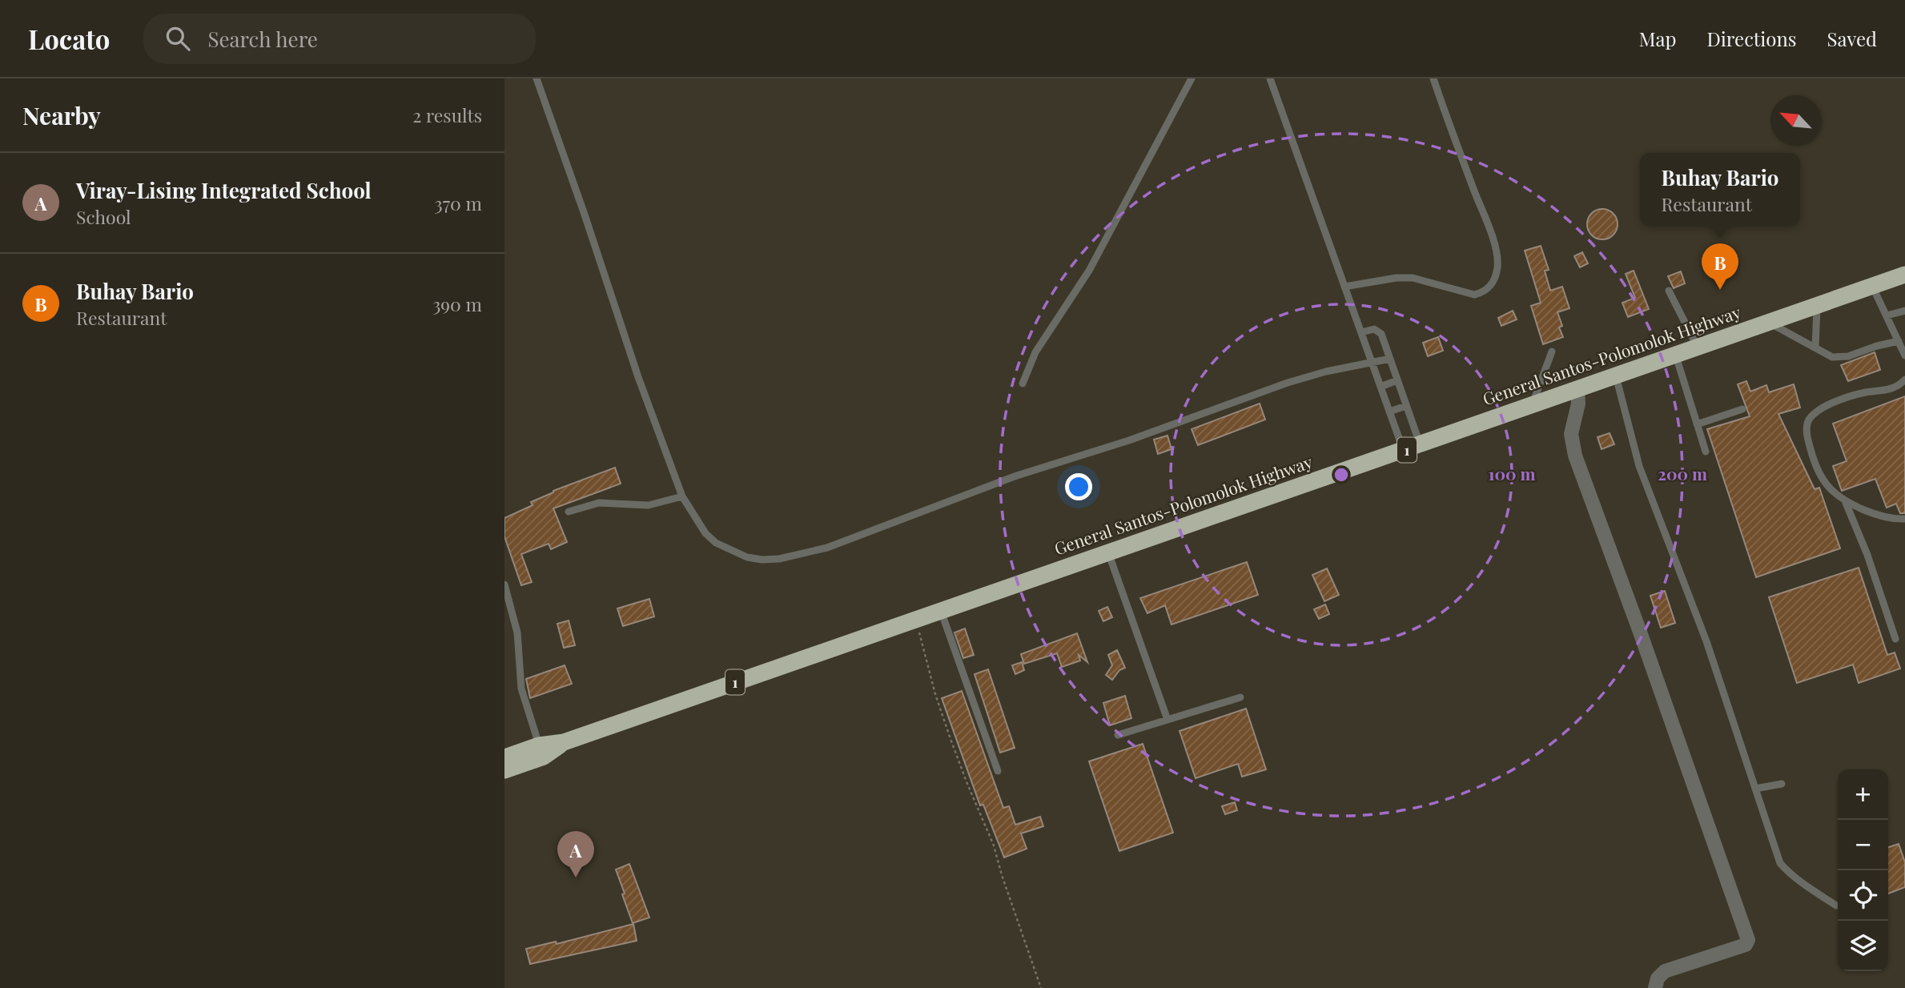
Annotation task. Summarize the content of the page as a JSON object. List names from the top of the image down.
{
  "streets": {
    "highway": ["General Santos-Polomolok Highway", "1"]
  },
  "crossings": [
    ["General Santos-Polomolok Highway", "1"]
  ],
  "north": "top left",
  "page": {
    "header": "Locato",
    "search": "Search here",
    "nav": ["Map", "Directions", "Saved"],
    "heading": ["Nearby", "2 results"],
    "list": [
      {
        "mark": "A",
        "name": "Viray-Lising Integrated School",
        "note": "School",
        "value": "370 m"
      },
      {
        "mark": "B",
        "name": "Buhay Bario",
        "note": "Restaurant",
        "value": "390 m"
      }
    ],
    "popup": ["Buhay Bario", "Restaurant"],
    "pins": ["B", "A"],
    "map_buttons": ["+", "−"]
  },
  "rings": ["100 m", "200 m"]
}
